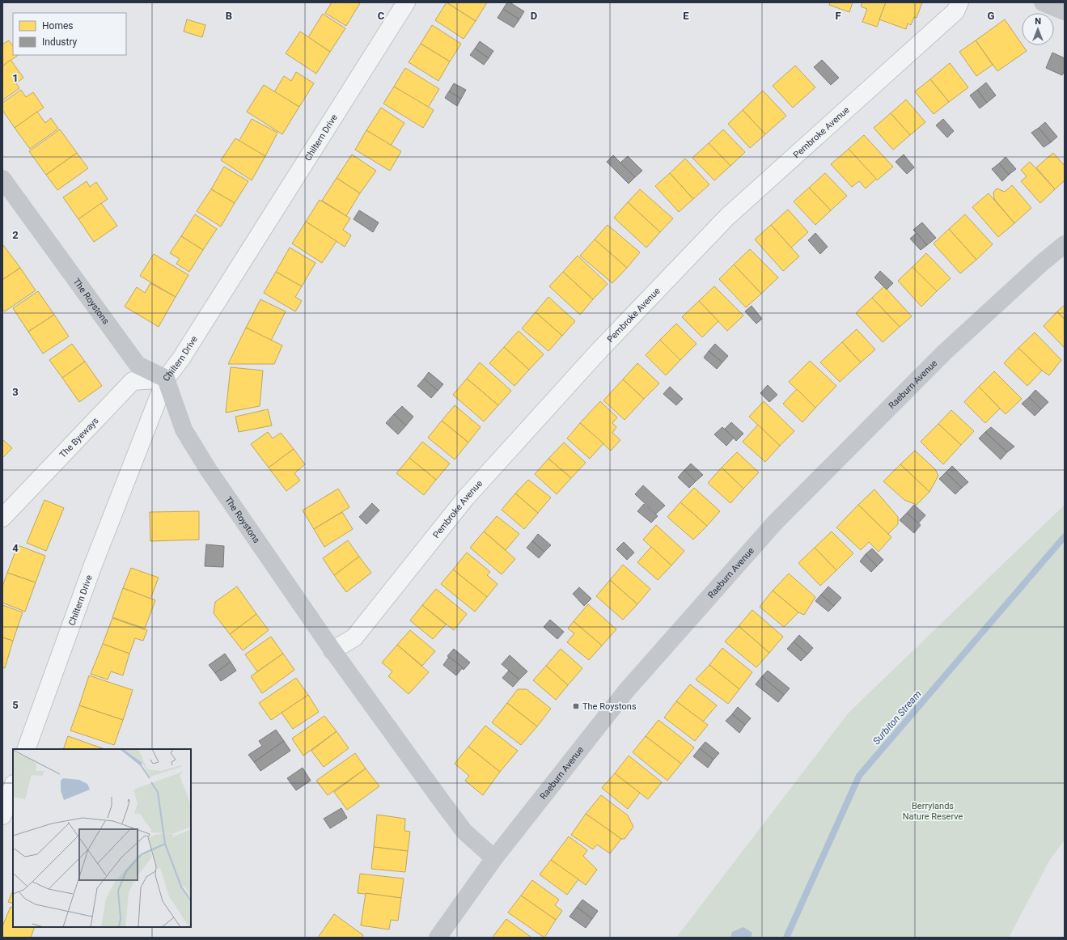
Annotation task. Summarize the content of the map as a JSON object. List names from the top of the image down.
{
  "streets": {
    "street": [
      "Pembroke Avenue",
      "Chiltern Drive",
      "The Roystons",
      "Raeburn Avenue",
      "The Byeways"
    ]
  },
  "crossings": [
    ["Pembroke Avenue", "The Roystons"],
    ["Chiltern Drive", "The Roystons"],
    ["Chiltern Drive", "The Byeways"],
    ["The Roystons", "Raeburn Avenue"],
    ["The Roystons", "The Byeways"]
  ],
  "water": ["Surbiton Stream"],
  "parks": ["Berrylands Nature Reserve"],
  "places": {
    "transit": ["The Roystons"]
  },
  "legend": ["Homes", "Industry"],
  "north": "top",
  "grid": {
    "columns": [
      "B",
      "C",
      "D",
      "E",
      "F",
      "G"
    ],
    "rows": [
      "1",
      "2",
      "3",
      "4",
      "5"
    ]
  }
}
